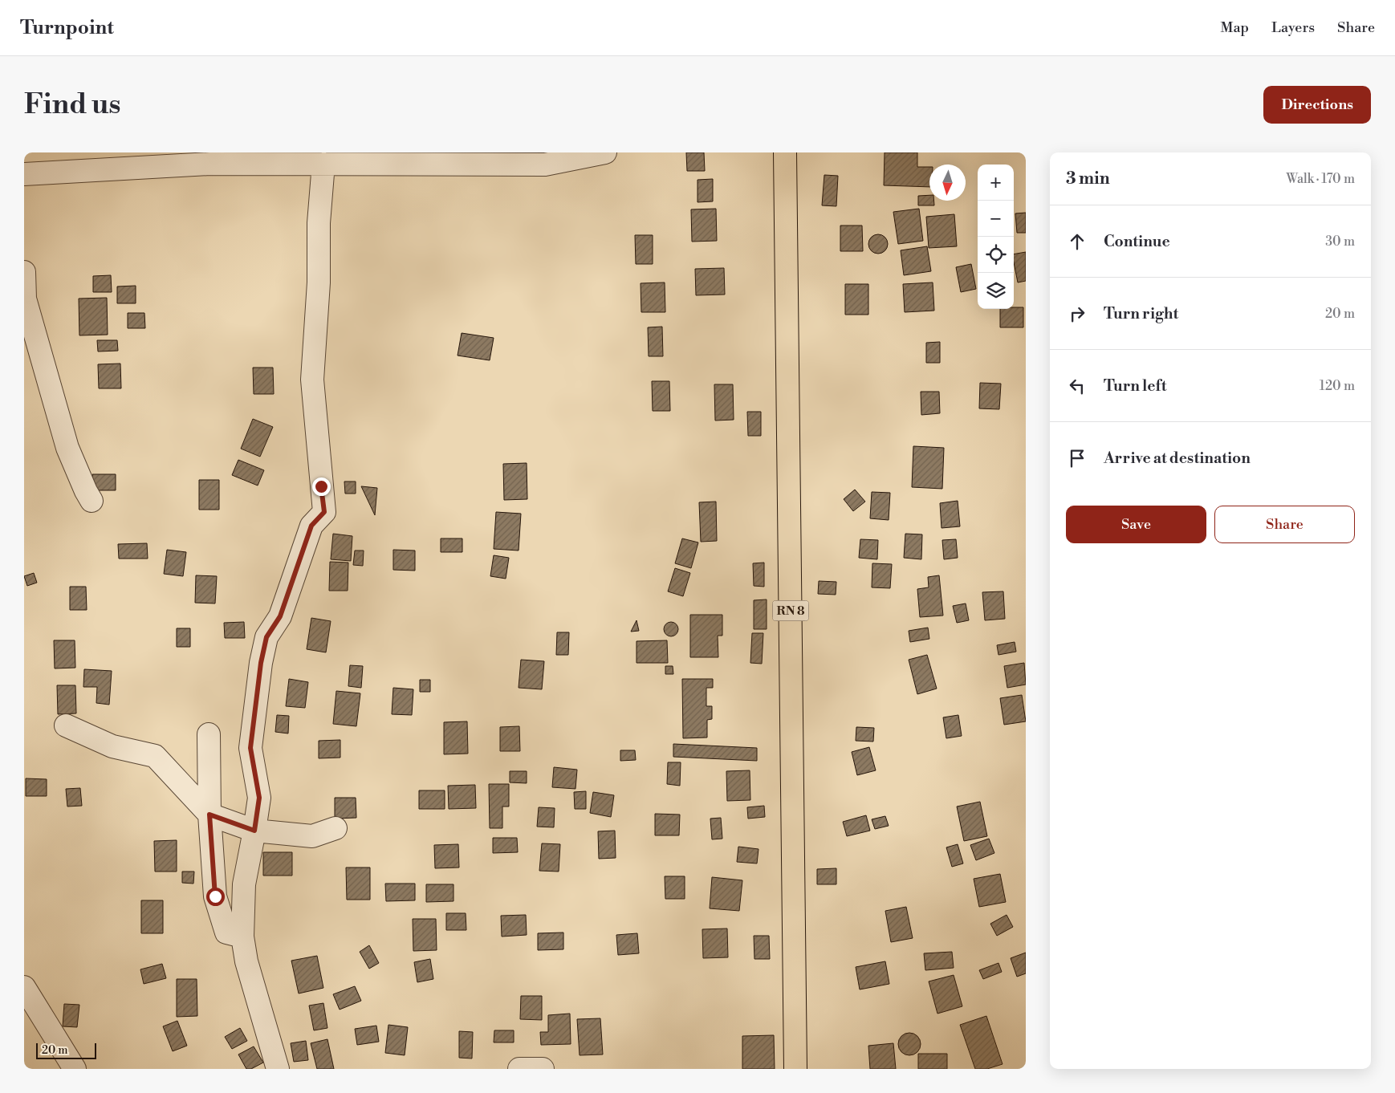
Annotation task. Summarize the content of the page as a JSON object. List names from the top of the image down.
{
  "streets": {
    "main road": ["RN 8"]
  },
  "scale_bar": "20 m",
  "north": "bottom",
  "page": {
    "header": "Turnpoint",
    "nav": ["Map", "Layers", "Share"],
    "buttons": [
      "Directions",
      ["Save", "Share"]
    ],
    "title": "Find us",
    "heading": ["3 min", "Walk · 170 m"],
    "map_buttons": ["+", "−"],
    "list": [
      ["Continue", "30 m"],
      ["Turn right", "20 m"],
      ["Turn left", "120 m"],
      "Arrive at destination"
    ],
    "scale": "20 m"
  }
}
